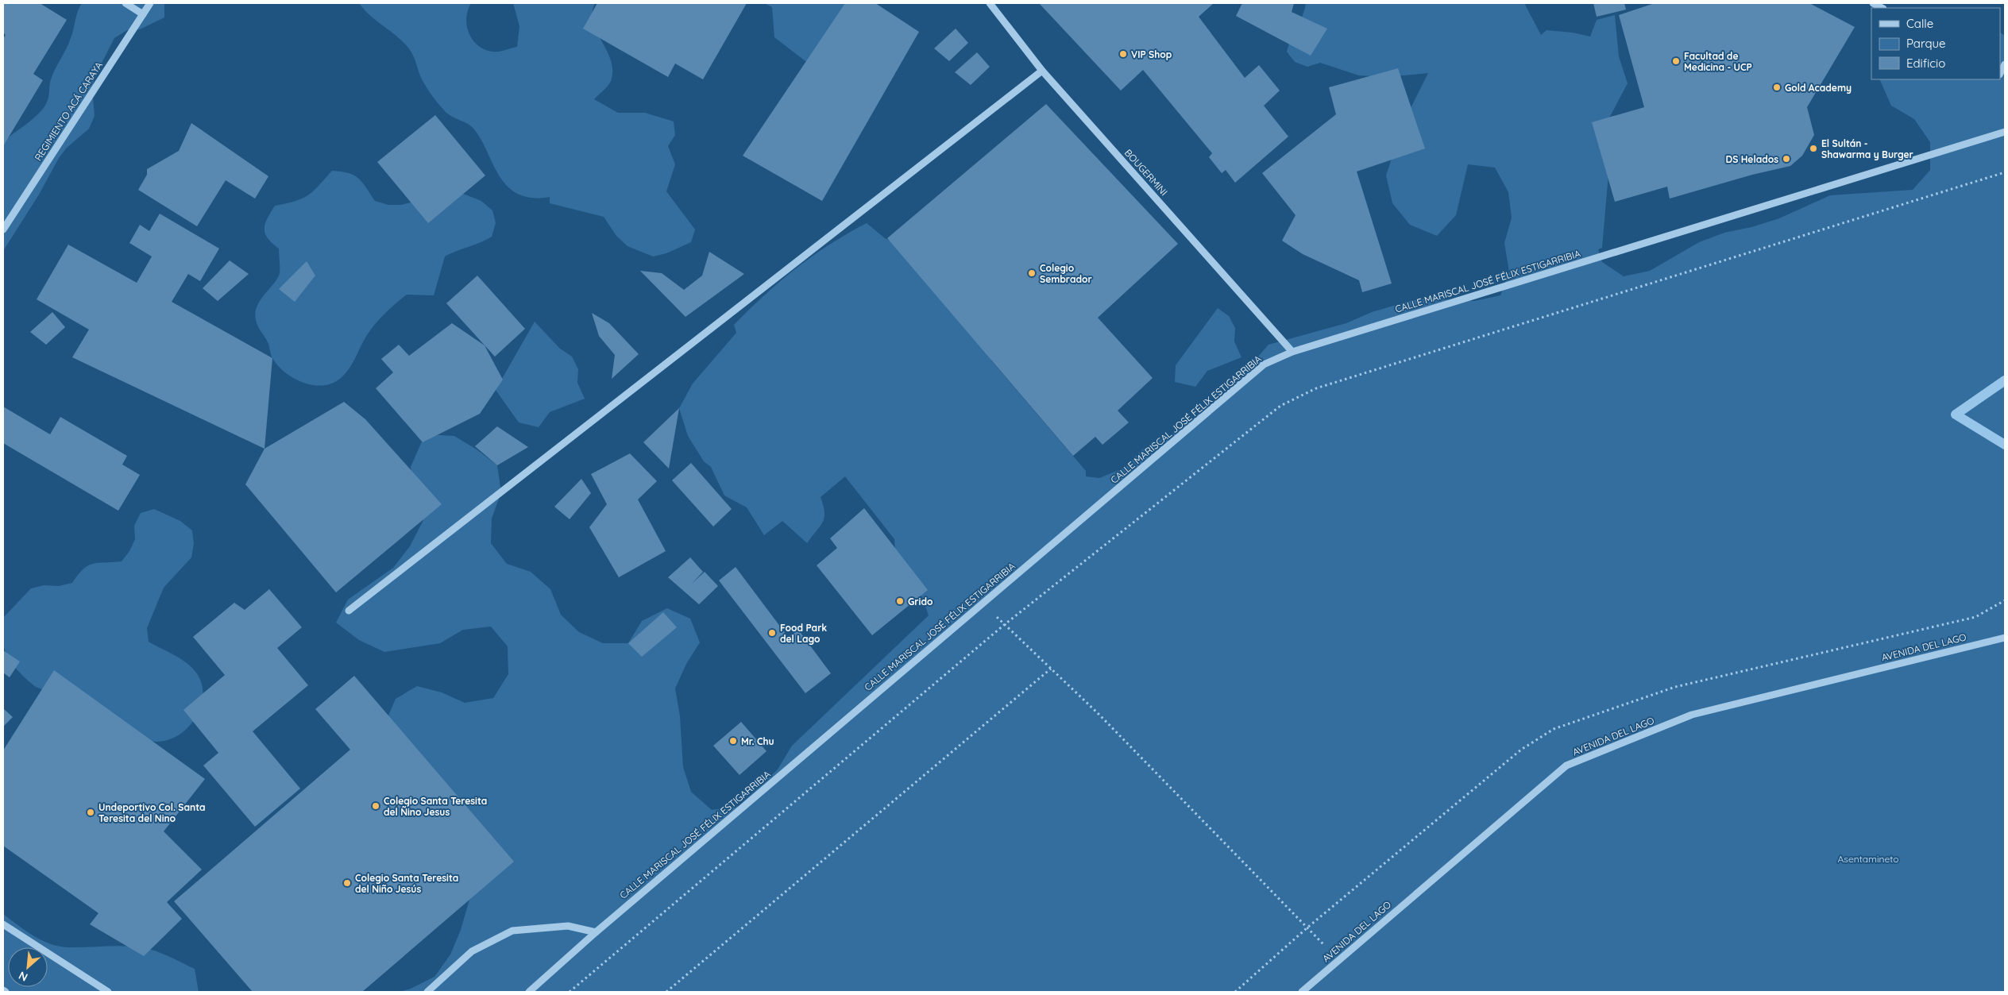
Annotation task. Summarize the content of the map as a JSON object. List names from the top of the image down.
{
  "streets": {
    "street": [
      "REGIMIENTO ACÁ CARAYA",
      "BOUGERMINI",
      "CALLE MARISCAL JOSÉ FÉLIX ESTIGARRIBIA",
      "AVENIDA DEL LAGO"
    ]
  },
  "crossings": [
    ["BOUGERMINI", "CALLE MARISCAL JOSÉ FÉLIX ESTIGARRIBIA"]
  ],
  "parks": ["Asentamineto"],
  "places": [
    "VIP Shop",
    "Facultad de Medicina - UCP",
    "Gold Academy",
    "El Sultán - Shawarma y Burger",
    "DS Helados",
    "Colegio Sembrador",
    "Grido",
    "Food Park del Lago",
    "Mr. Chu",
    "Colegio Santa Teresita del Ñino Jesus",
    "Undeportivo Col. Santa Teresita del Nino",
    "Colegio Santa Teresita del Niño Jesús"
  ],
  "legend": ["Calle", "Parque", "Edificio"],
  "north": "bottom left"
}
